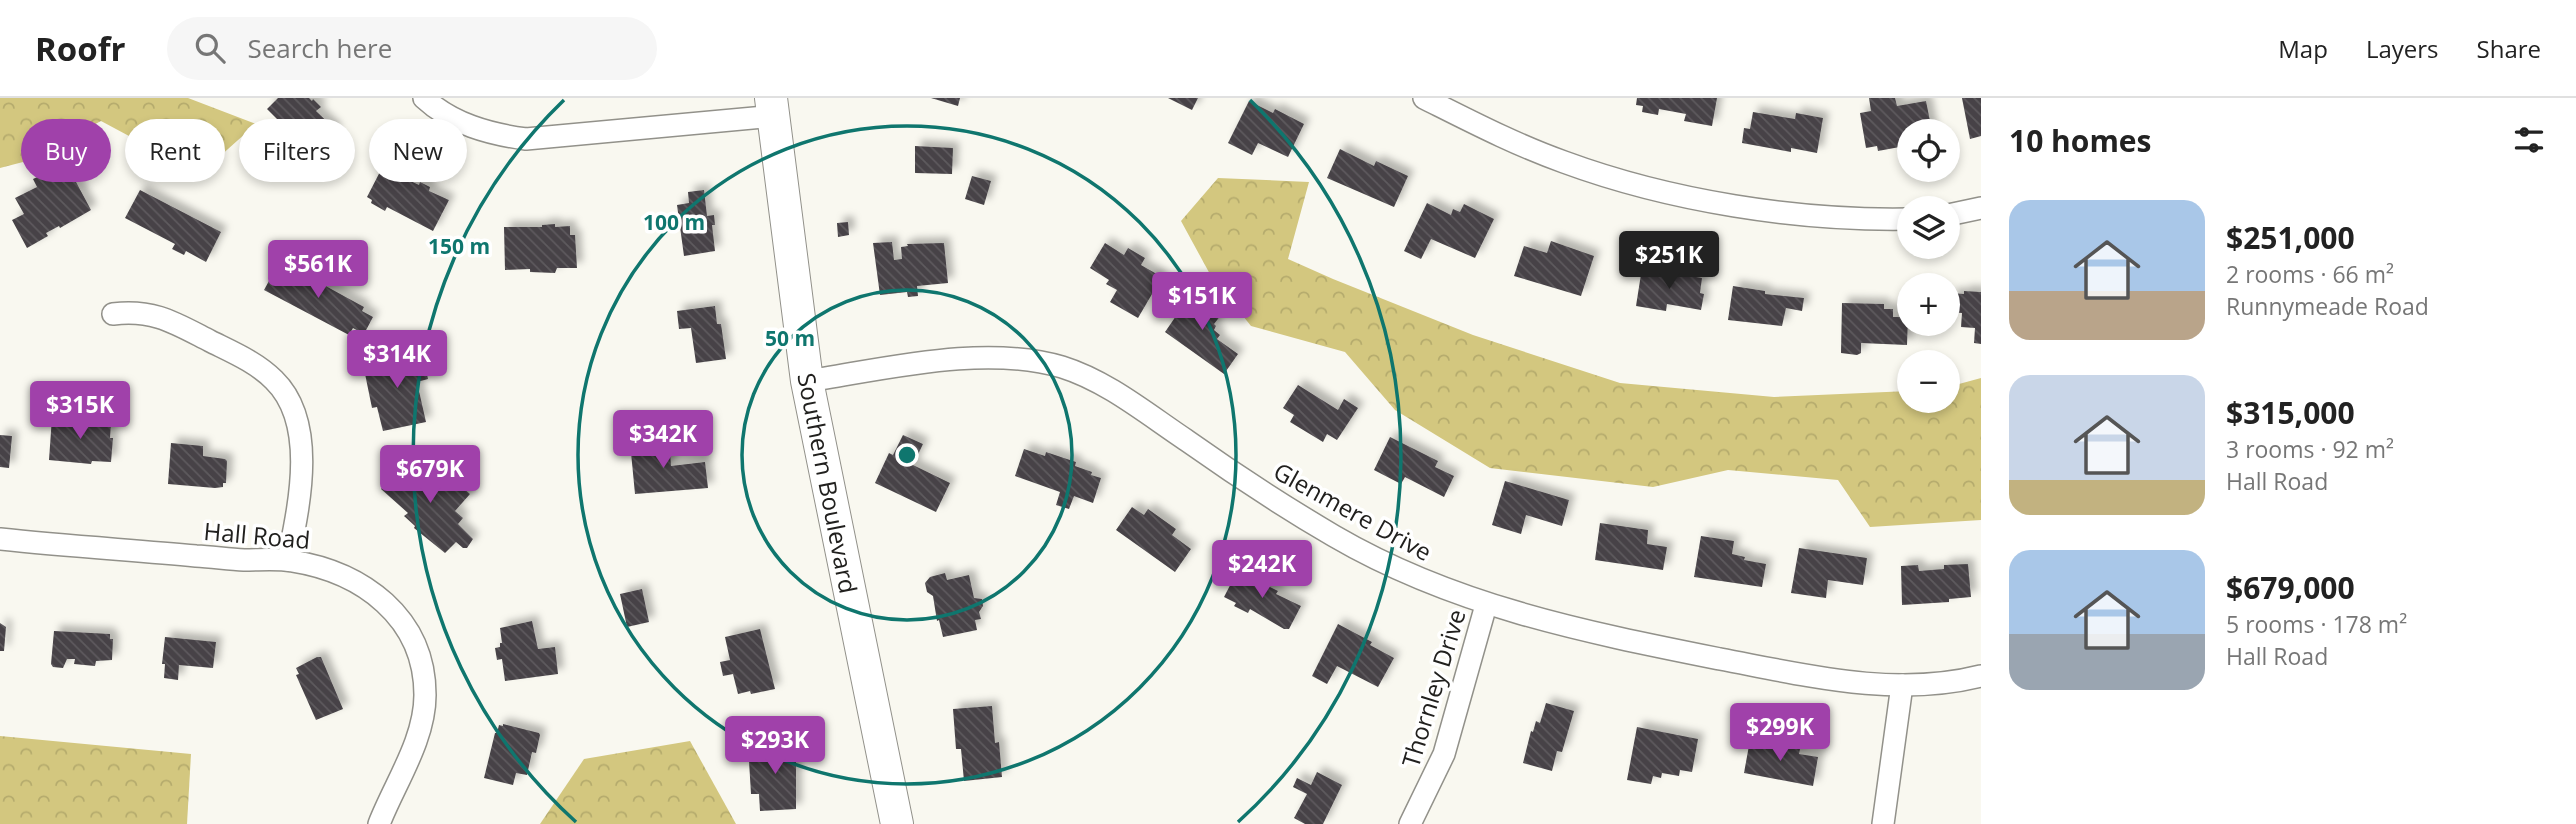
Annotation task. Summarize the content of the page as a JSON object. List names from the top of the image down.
{
  "streets": {
    "main road": ["Southern Boulevard"],
    "street": ["Glenmere Drive", "Hall Road", "Thornley Drive"]
  },
  "crossings": [
    ["Southern Boulevard", "Glenmere Drive"],
    ["Glenmere Drive", "Thornley Drive"]
  ],
  "page": {
    "header": "Roofr",
    "search": "Search here",
    "nav": ["Map", "Layers", "Share"],
    "heading": "10 homes",
    "map_buttons": ["+", "−"],
    "chip": [
      "Buy",
      "Rent",
      "Filters",
      "New"
    ],
    "list": [
      {
        "name": "$251,000",
        "note": "2 rooms · 66 m² · Runnymeade Road"
      },
      {
        "name": "$315,000",
        "note": "3 rooms · 92 m² · Hall Road"
      },
      {
        "name": "$679,000",
        "note": "5 rooms · 178 m² · Hall Road"
      }
    ],
    "price": [
      "$251K",
      "$561K",
      "$151K",
      "$314K",
      "$315K",
      "$342K",
      "$679K",
      "$242K",
      "$299K",
      "$293K"
    ]
  },
  "rings": ["100 m", "150 m", "50 m"]
}
